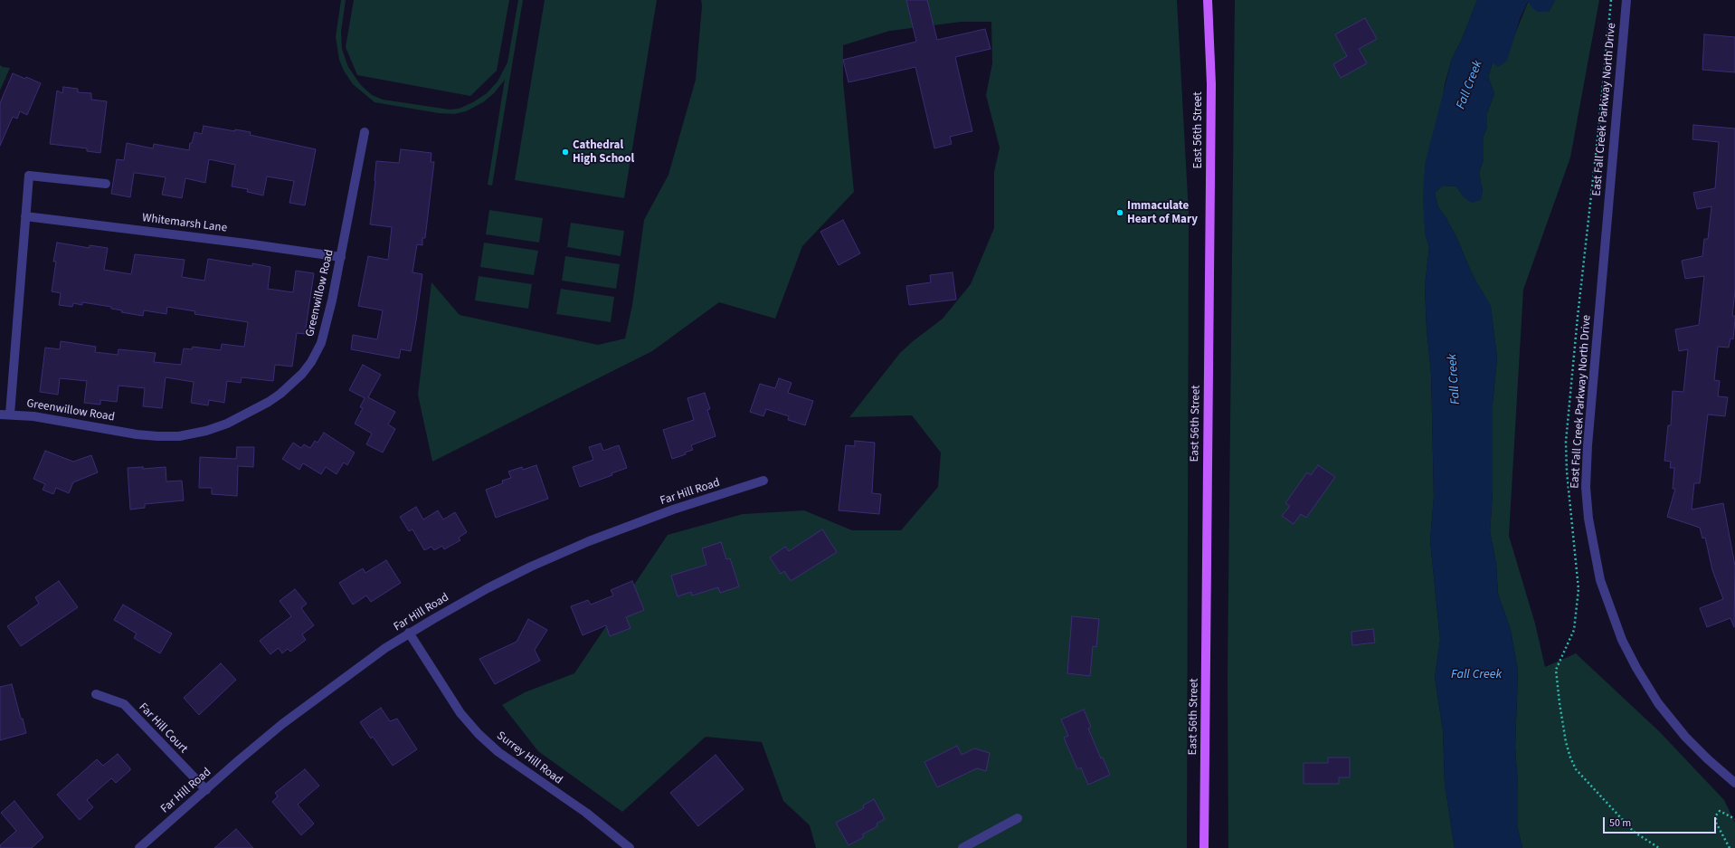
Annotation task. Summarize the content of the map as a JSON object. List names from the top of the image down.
{
  "streets": {
    "main road": ["East 56th Street"],
    "street": [
      "East Fall Creek Parkway North Drive",
      "Whitemarsh Lane",
      "Greenwillow Road",
      "Far Hill Road",
      "Far Hill Court",
      "Surrey Hill Road"
    ]
  },
  "crossings": [
    ["Whitemarsh Lane", "Greenwillow Road"],
    ["Far Hill Road", "Far Hill Court"],
    ["Far Hill Road", "Surrey Hill Road"]
  ],
  "water": ["Fall Creek"],
  "places": ["Cathedral High School", "Immaculate Heart of Mary"],
  "scale_bar": "50 m"
}
